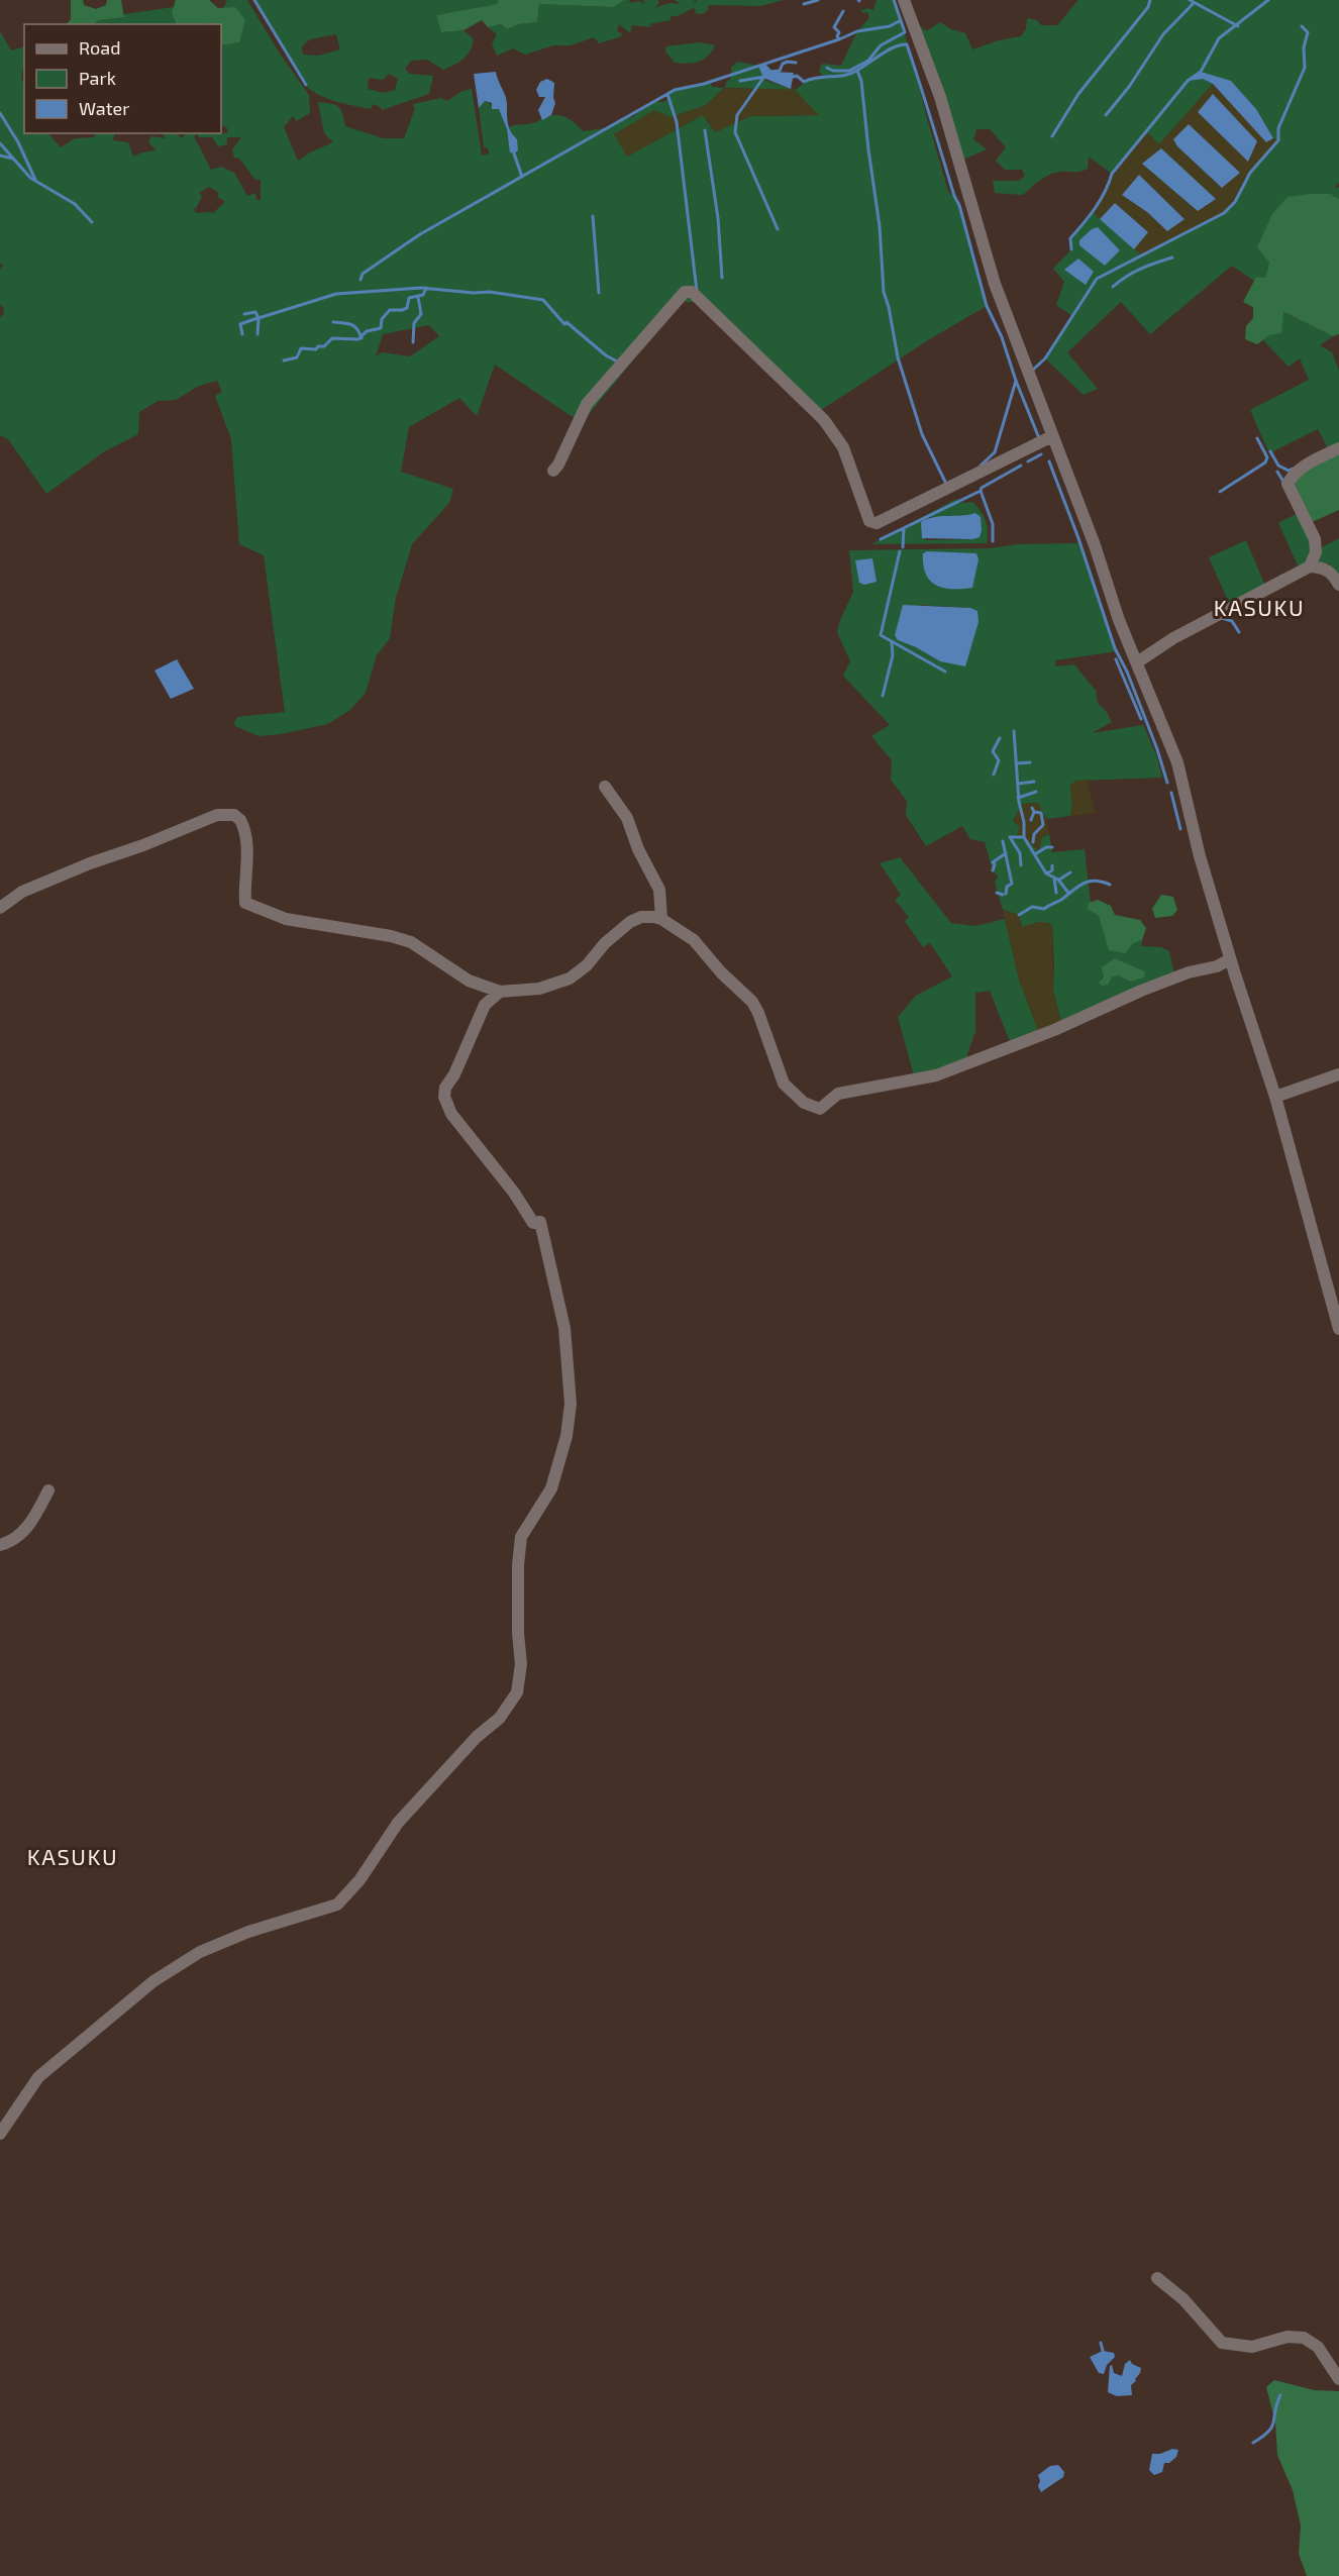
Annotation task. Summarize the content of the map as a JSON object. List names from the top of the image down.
{
  "districts": ["KASUKU", "KASUKU"],
  "legend": ["Road", "Park", "Water"]
}
